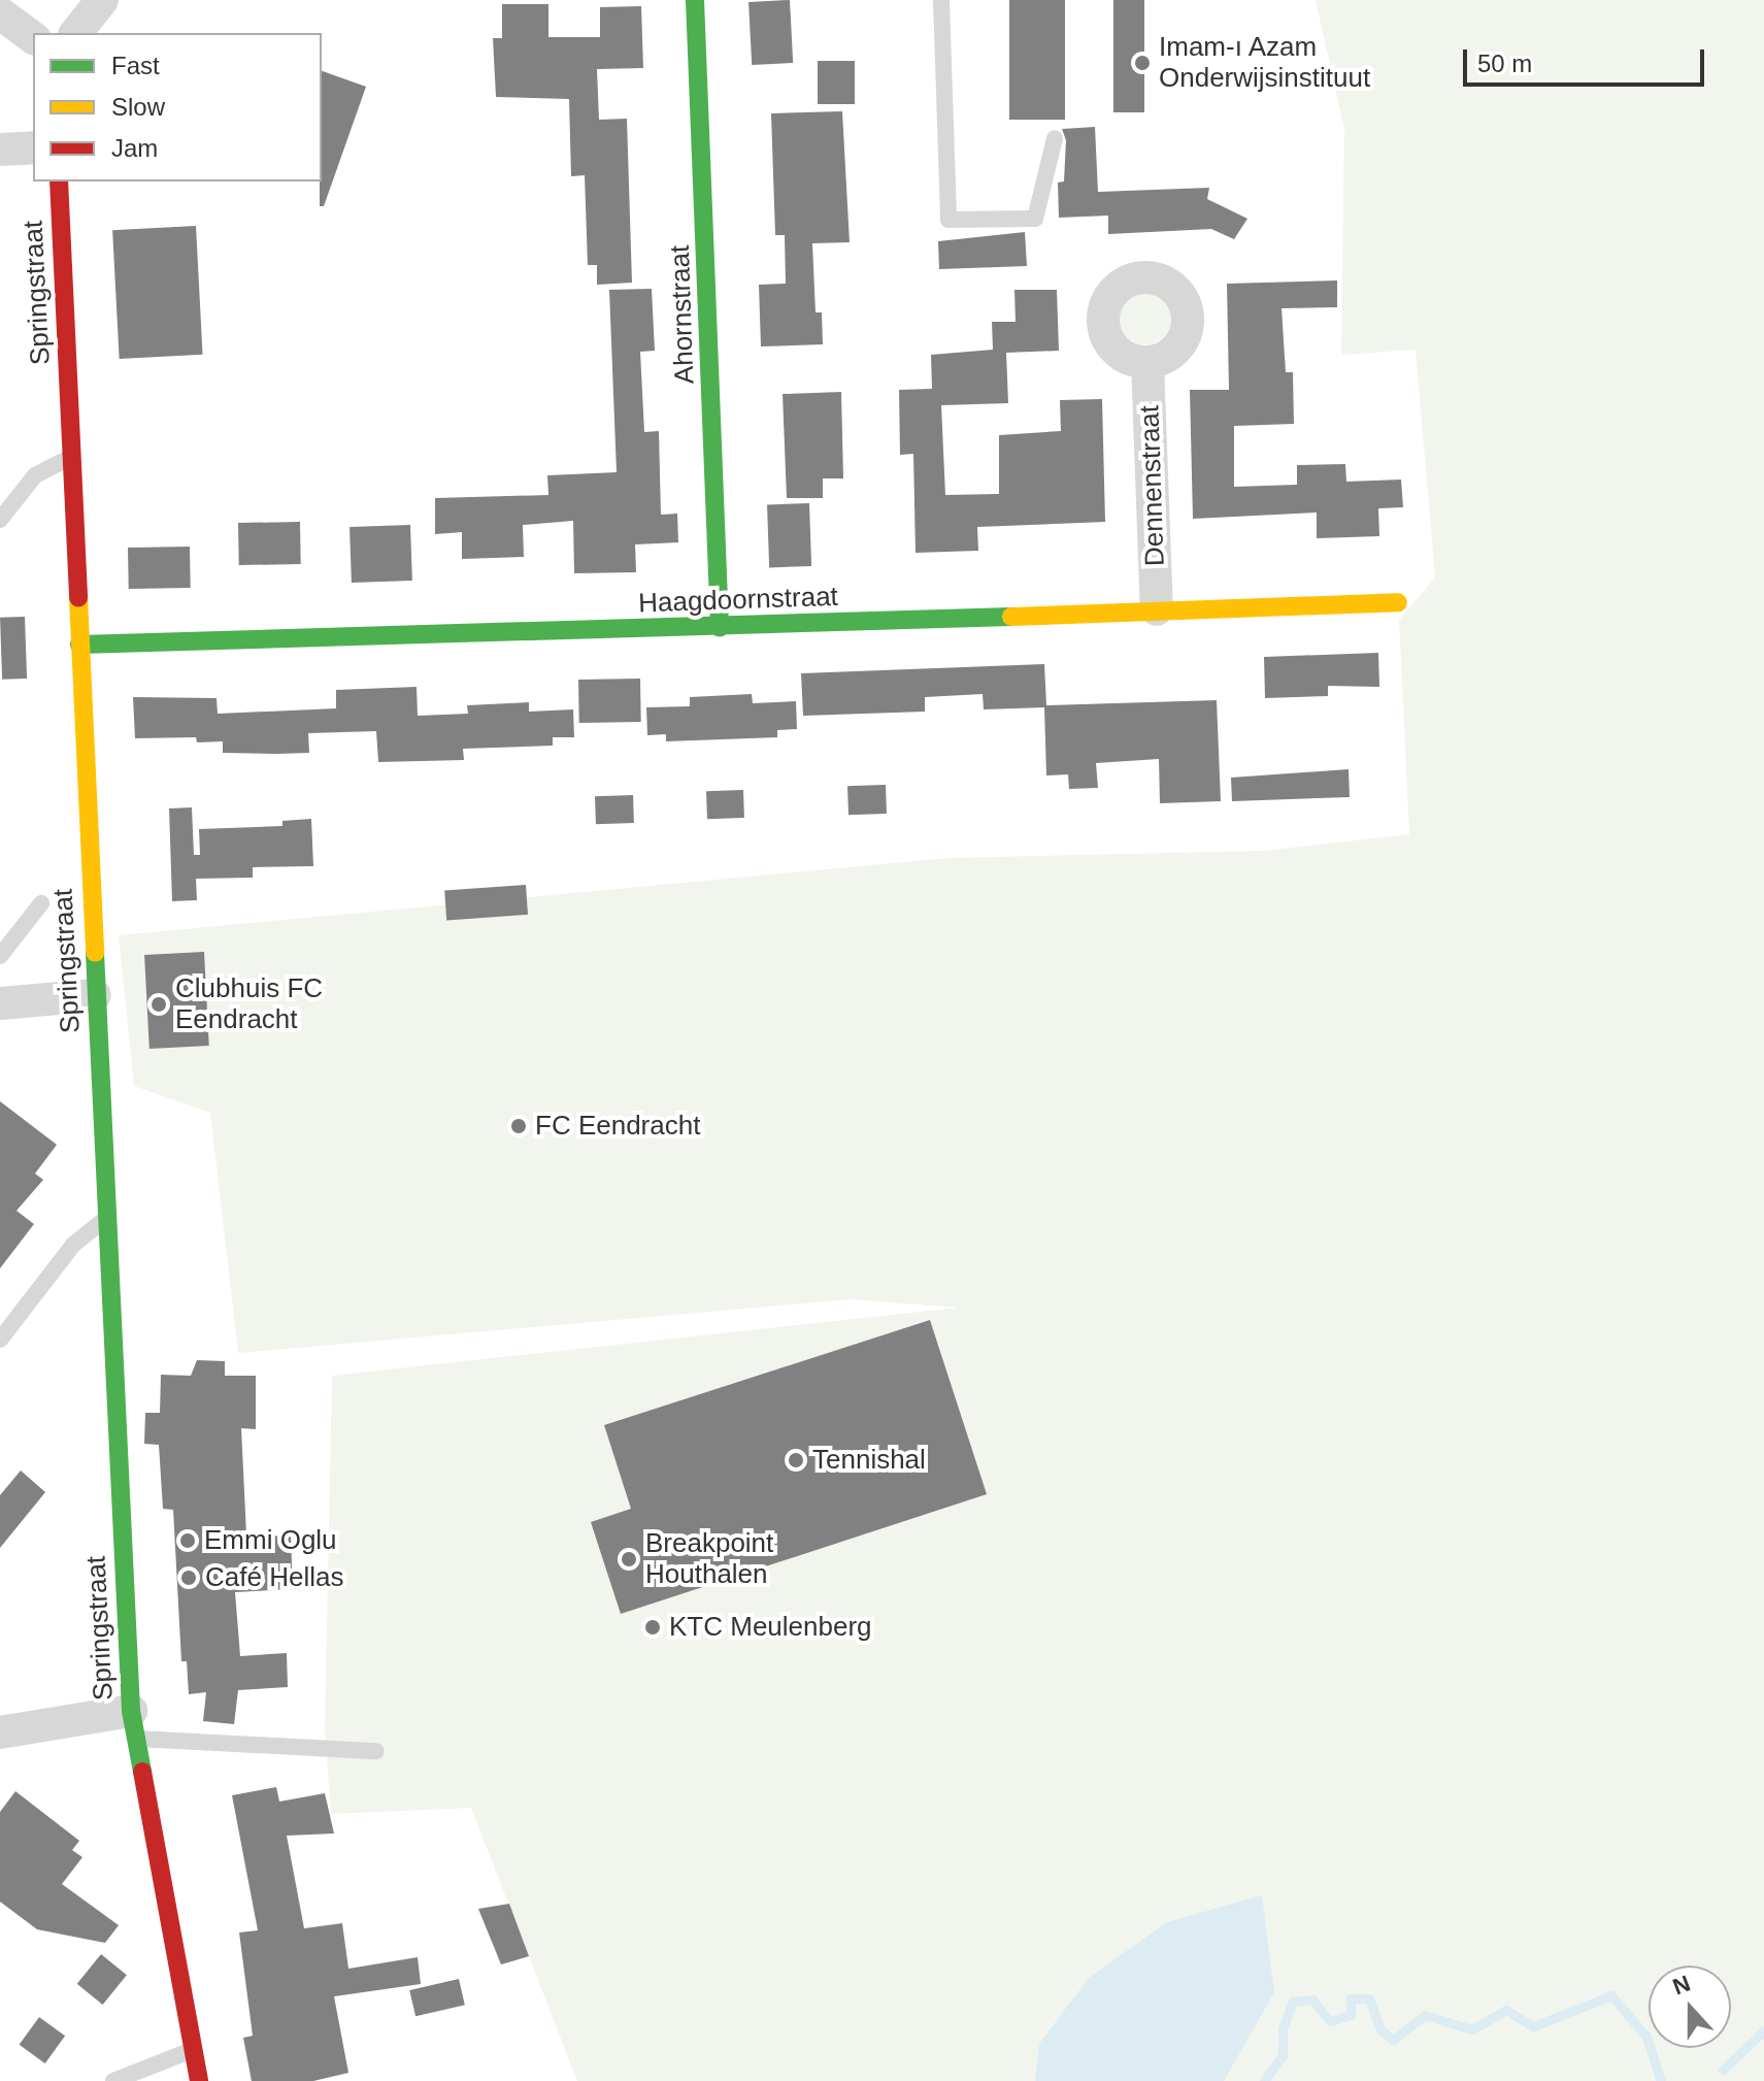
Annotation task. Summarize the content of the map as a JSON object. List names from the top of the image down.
{
  "streets": {
    "street": [
      "Springstraat",
      "Ahornstraat",
      "Dennenstraat",
      "Haagdoornstraat"
    ]
  },
  "crossings": [
    ["Springstraat", "Haagdoornstraat"],
    ["Ahornstraat", "Haagdoornstraat"],
    ["Dennenstraat", "Haagdoornstraat"]
  ],
  "places": [
    "Imam-ı Azam Onderwijsinstituut",
    "Clubhuis FC Eendracht",
    "FC Eendracht",
    "Tennishal",
    "Emmi Oglu",
    "Breakpoint Houthalen",
    "Café Hellas",
    "KTC Meulenberg"
  ],
  "legend": ["Fast", "Slow", "Jam"],
  "scale_bar": "50 m",
  "north": "top"
}
